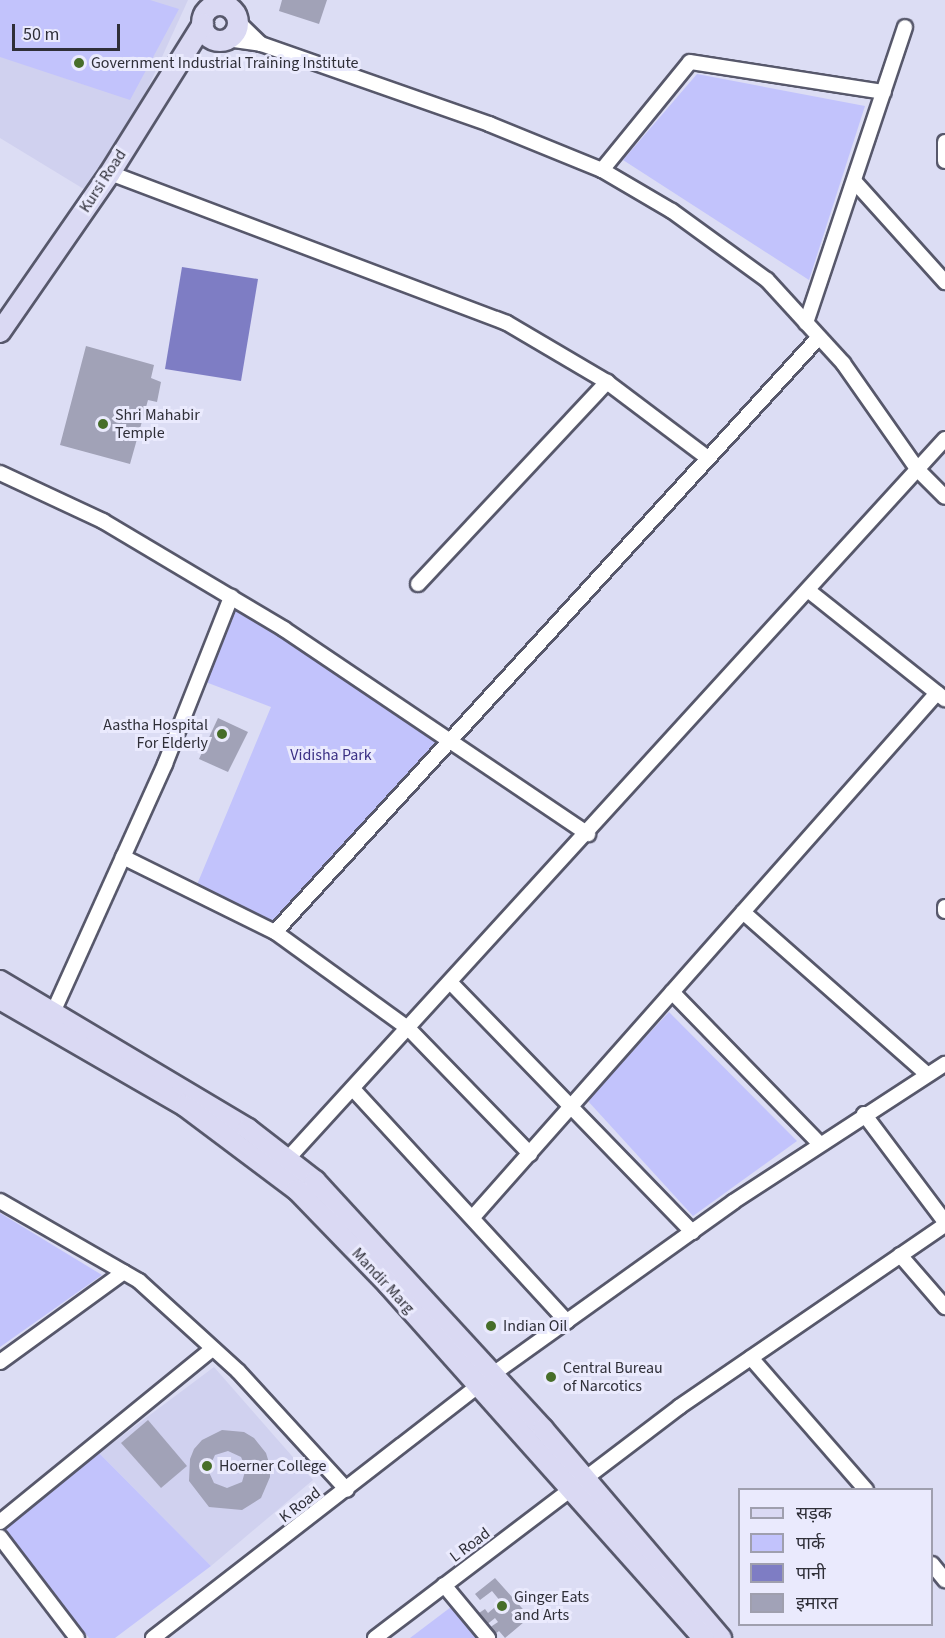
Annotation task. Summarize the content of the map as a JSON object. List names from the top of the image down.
{
  "streets": {
    "main road": ["Kursi Road"],
    "street": ["K Road", "L Road"]
  },
  "parks": ["Vidisha Park"],
  "places": [
    "Government Industrial Training Institute",
    "Shri Mahabir Temple",
    "Aastha Hospital For Elderly",
    "Indian Oil",
    "Central Bureau of Narcotics",
    "Hoerner College",
    "Ginger Eats and Arts"
  ],
  "legend": [
    "सड़क",
    "पार्क",
    "पानी",
    "इमारत"
  ],
  "scale_bar": "50 m"
}
